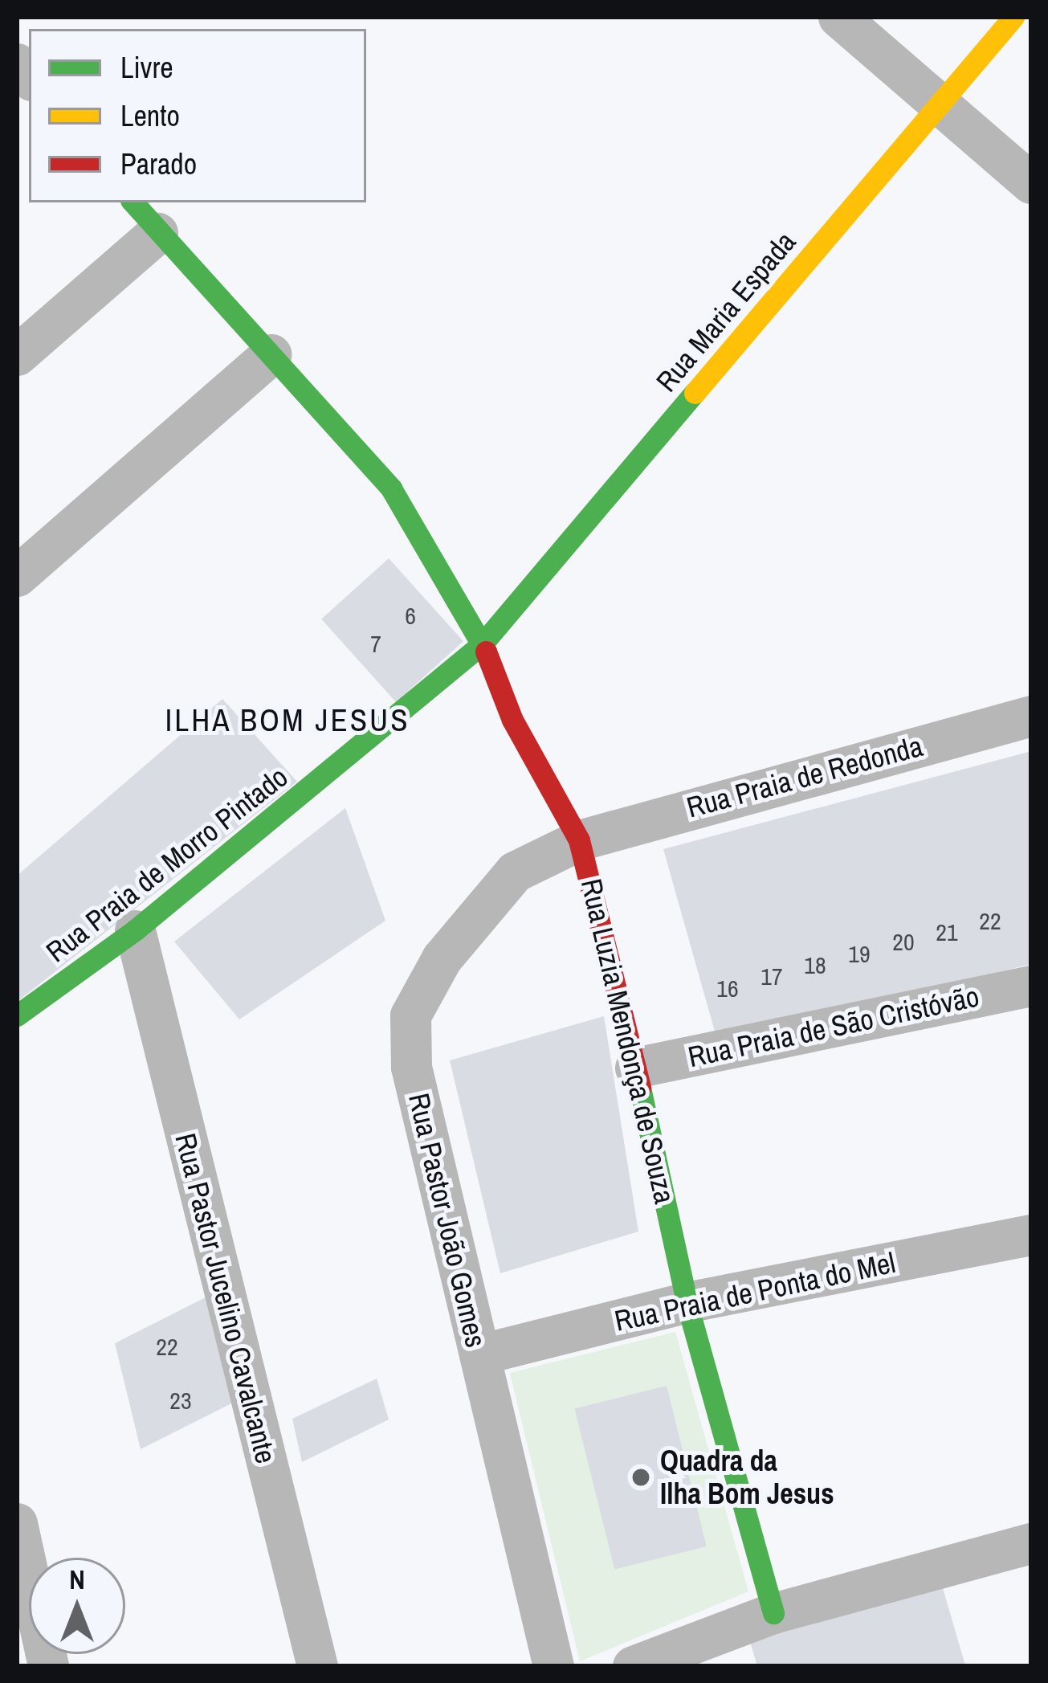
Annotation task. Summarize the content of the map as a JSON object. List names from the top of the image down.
{
  "streets": {
    "street": [
      "Rua Maria Espada",
      "Rua Praia de Redonda",
      "Rua Praia de Morro Pintado",
      "Rua Praia de São Cristóvão",
      "Rua Luzia Mendonça de Souza",
      "Rua Pastor João Gomes",
      "Rua Praia de Ponta do Mel",
      "Rua Pastor Jucelino Cavalcante"
    ]
  },
  "crossings": [
    ["Rua Maria Espada", "Rua Praia de Morro Pintado"],
    ["Rua Maria Espada", "Rua Luzia Mendonça de Souza"],
    ["Rua Praia de Redonda", "Rua Luzia Mendonça de Souza"],
    ["Rua Praia de Redonda", "Rua Pastor João Gomes"],
    ["Rua Praia de Morro Pintado", "Rua Luzia Mendonça de Souza"],
    ["Rua Praia de Morro Pintado", "Rua Pastor Jucelino Cavalcante"],
    ["Rua Praia de São Cristóvão", "Rua Luzia Mendonça de Souza"],
    ["Rua Luzia Mendonça de Souza", "Rua Pastor João Gomes"],
    ["Rua Luzia Mendonça de Souza", "Rua Praia de Ponta do Mel"],
    ["Rua Pastor João Gomes", "Rua Praia de Ponta do Mel"]
  ],
  "districts": ["ILHA BOM JESUS"],
  "places": ["Quadra da Ilha Bom Jesus"],
  "house_numbers": [
    "6",
    "7",
    "22",
    "21",
    "20",
    "19",
    "18",
    "17",
    "16",
    "22",
    "23"
  ],
  "legend": ["Livre", "Lento", "Parado"],
  "north": "top"
}
